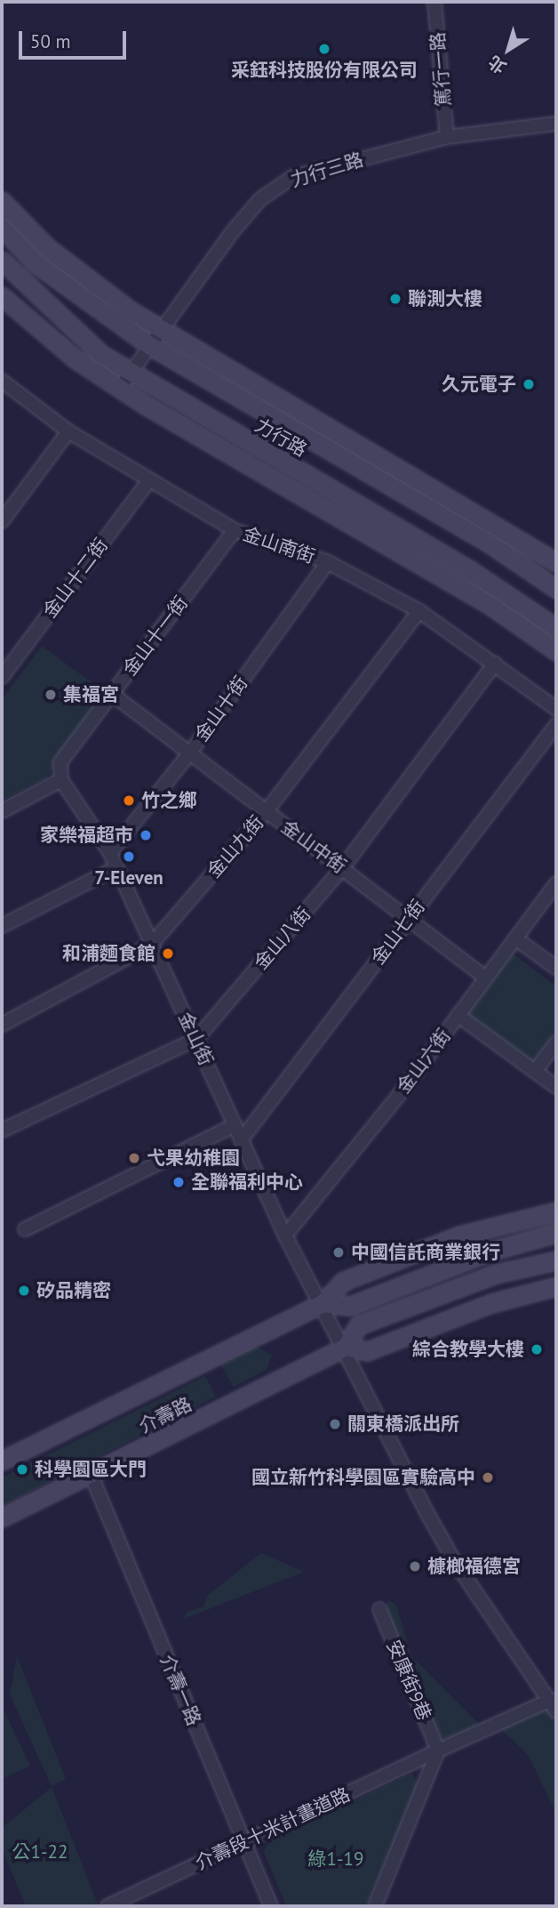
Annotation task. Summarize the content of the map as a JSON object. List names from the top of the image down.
{
  "streets": {
    "street": [
      "篤行一路",
      "力行三路",
      "力行路",
      "金山南街",
      "金山十二街",
      "金山十一街",
      "金山十街",
      "金山九街",
      "金山中街",
      "金山七街",
      "金山八街",
      "金山街",
      "金山六街",
      "介壽路",
      "安康街9巷",
      "介壽一路",
      "介壽段十米計畫道路"
    ]
  },
  "crossings": [
    ["篤行一路", "力行三路"],
    ["力行三路", "力行路"],
    ["金山南街", "金山十二街"],
    ["金山南街", "金山十一街"],
    ["金山南街", "金山十街"],
    ["金山南街", "金山九街"],
    ["金山南街", "金山八街"],
    ["金山十一街", "金山中街"],
    ["金山十一街", "金山街"],
    ["金山十街", "金山中街"],
    ["金山十街", "金山街"],
    ["金山九街", "金山中街"],
    ["金山九街", "金山街"],
    ["金山中街", "金山七街"],
    ["金山中街", "金山八街"],
    ["金山中街", "金山六街"],
    ["金山七街", "金山街"],
    ["金山八街", "金山街"],
    ["金山街", "金山六街"],
    ["金山街", "介壽路"],
    ["金山街", "介壽段十米計畫道路"],
    ["介壽路", "介壽一路"],
    ["安康街9巷", "介壽段十米計畫道路"],
    ["介壽一路", "介壽段十米計畫道路"]
  ],
  "parks": ["公1-22", "綠1-19"],
  "places": [
    "采鈺科技股份有限公司",
    "聯測大樓",
    "久元電子",
    "集福宮",
    "竹之鄉",
    "家樂福超市",
    "7-Eleven",
    "和浦麵食館",
    "弋果幼稚園",
    "全聯福利中心",
    "中國信託商業銀行",
    "矽品精密",
    "綜合教學大樓",
    "關東橋派出所",
    "科學園區大門",
    "國立新竹科學園區實驗高中",
    "槺榔福德宮"
  ],
  "scale_bar": "50 m",
  "north": "bottom left"
}
